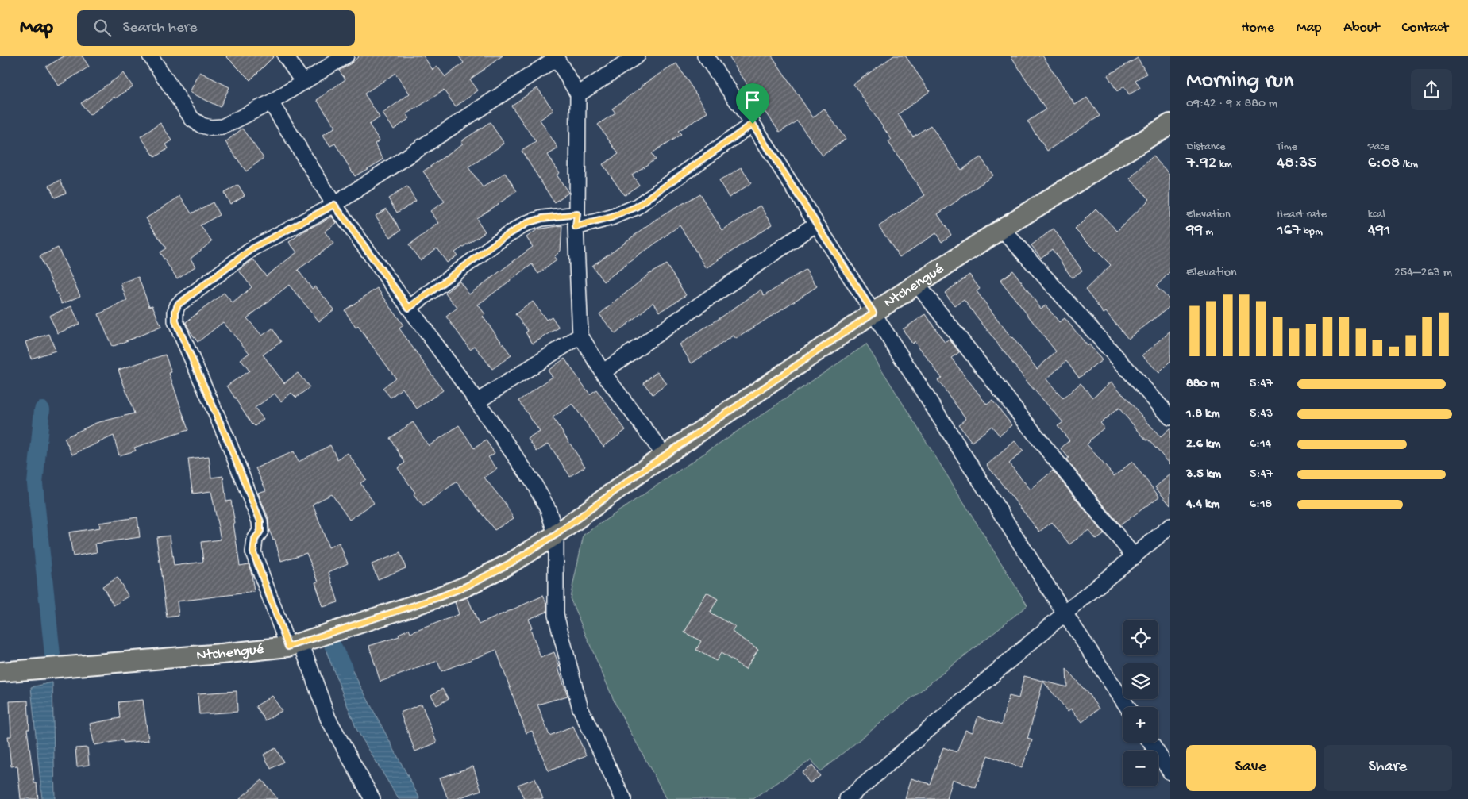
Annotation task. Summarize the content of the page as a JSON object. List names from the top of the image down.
{
  "streets": {
    "main road": ["Ntchengué"]
  },
  "page": {
    "header": "Map",
    "search": "Search here",
    "nav": [
      "Home",
      "Map",
      "About",
      "Contact"
    ],
    "heading": ["Morning run", "09:42 · 9 × 880 m"],
    "stats": [
      ["Distance", "7.92 km"],
      ["Time", "48:35"],
      ["Pace", "6:08 /km"],
      ["Elevation", "99 m"],
      ["Heart rate", "167 bpm"],
      ["kcal", "491"]
    ],
    "chart": ["Elevation", "254–263 m"],
    "list": [
      {
        "name": "880 m",
        "note": "5:47"
      },
      {
        "name": "1.8 km",
        "note": "5:43"
      },
      {
        "name": "2.6 km",
        "note": "6:14"
      },
      {
        "name": "3.5 km",
        "note": "5:47"
      },
      {
        "name": "4.4 km",
        "note": "6:18"
      }
    ],
    "map_buttons": ["+", "−"],
    "buttons": ["Save", "Share"]
  }
}
